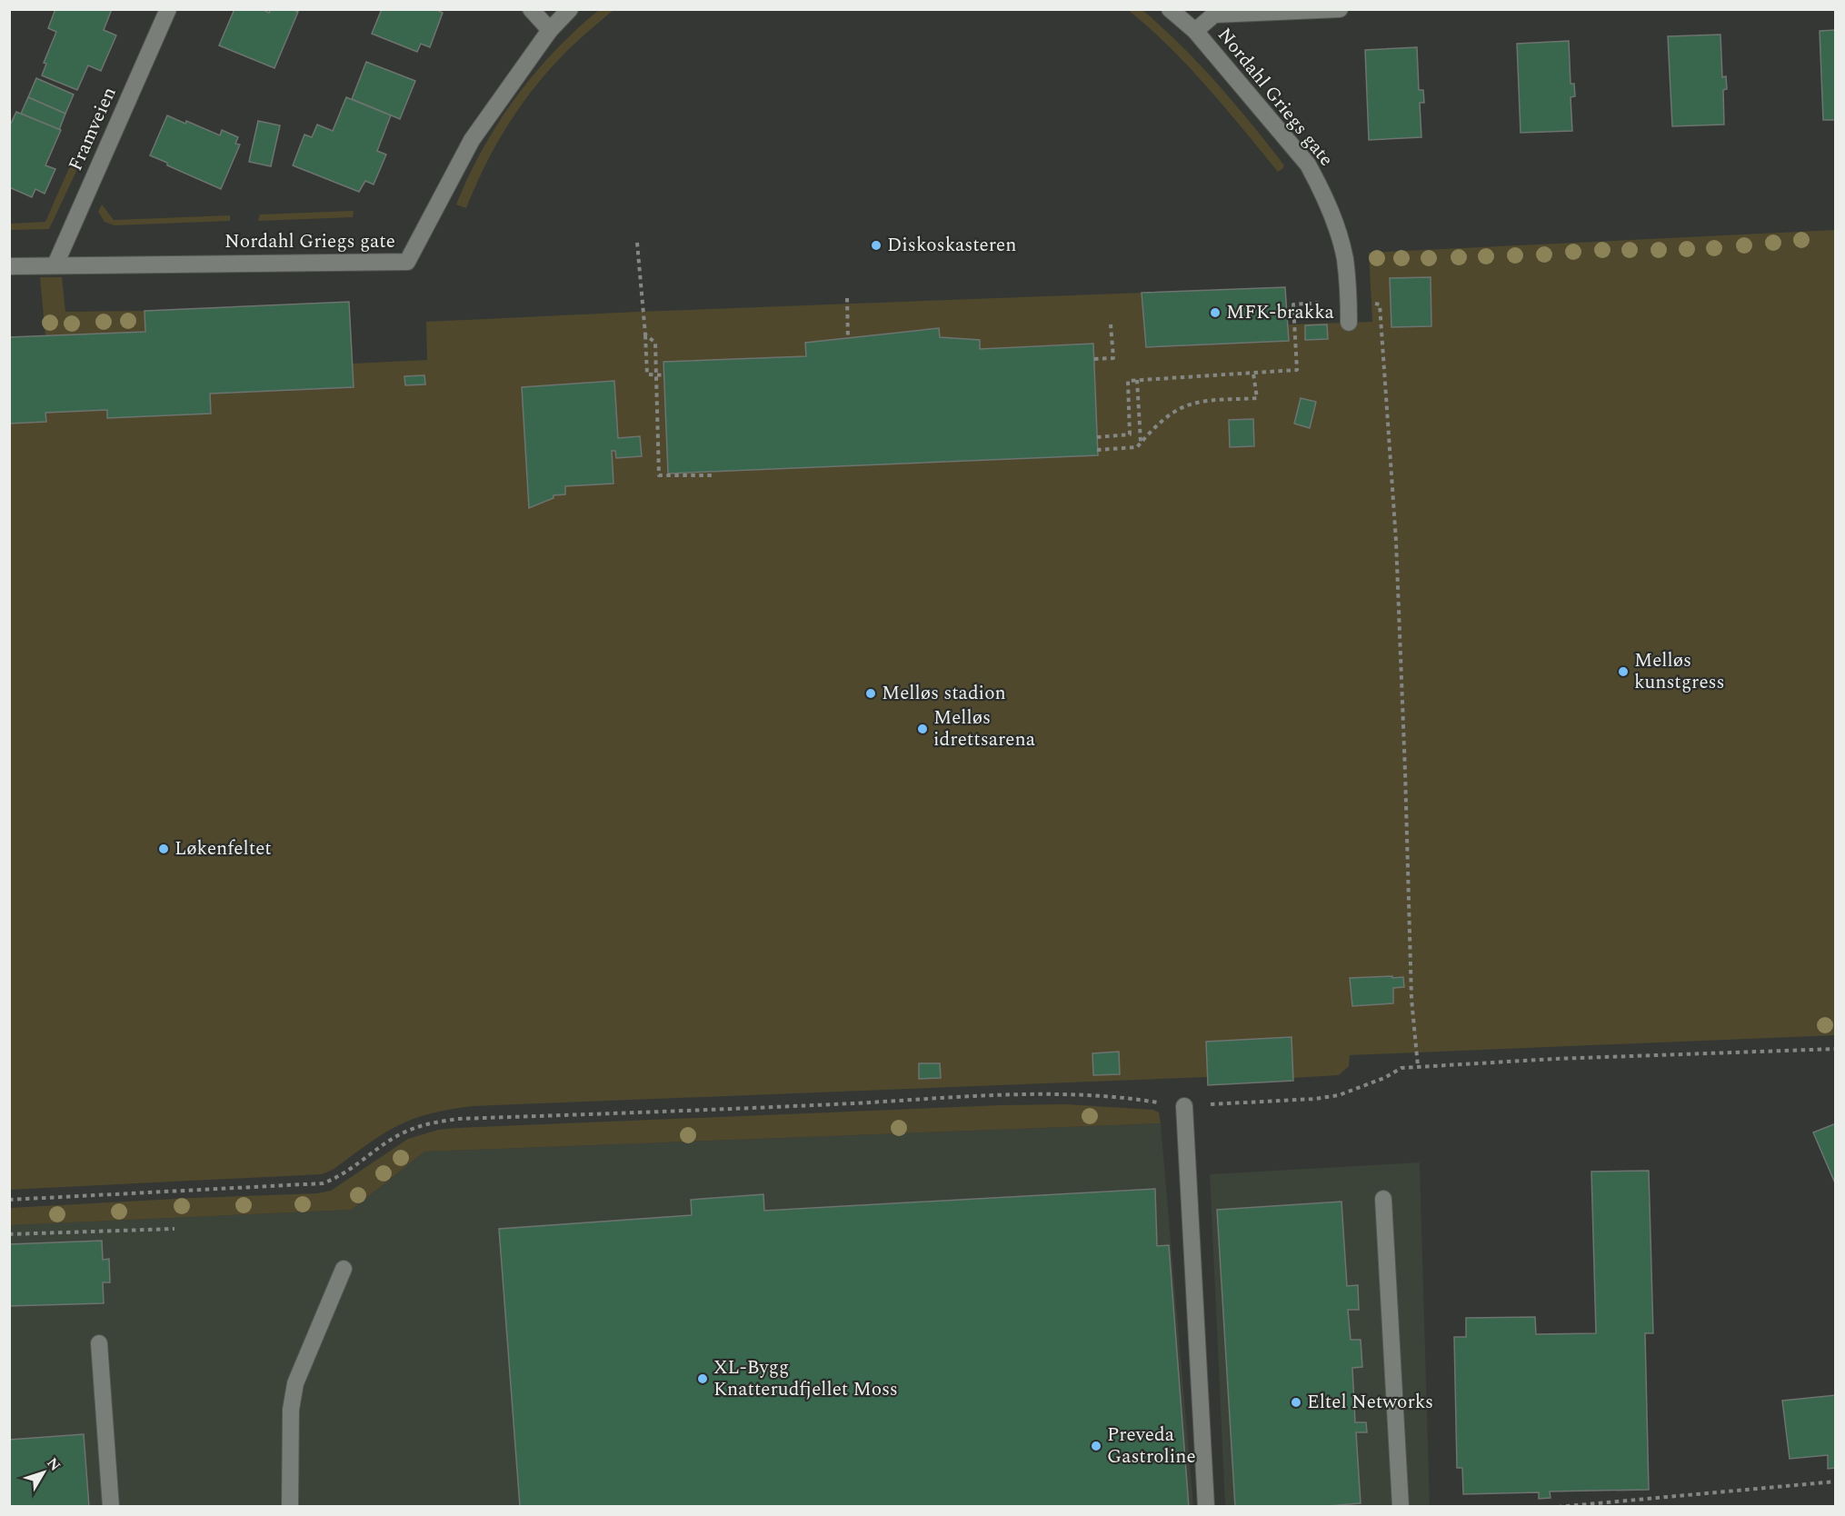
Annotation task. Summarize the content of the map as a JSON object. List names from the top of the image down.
{
  "streets": {
    "street": ["Nordahl Griegs gate", "Framveien"]
  },
  "crossings": [
    ["Nordahl Griegs gate", "Framveien"]
  ],
  "places": [
    "Diskoskasteren",
    "MFK-brakka",
    "Melløs kunstgress",
    "Melløs stadion",
    "Melløs idrettsarena",
    "Løkenfeltet",
    "XL-Bygg Knatterudfjellet Moss",
    "Eltel Networks",
    "Preveda Gastroline"
  ],
  "north": "top right"
}
